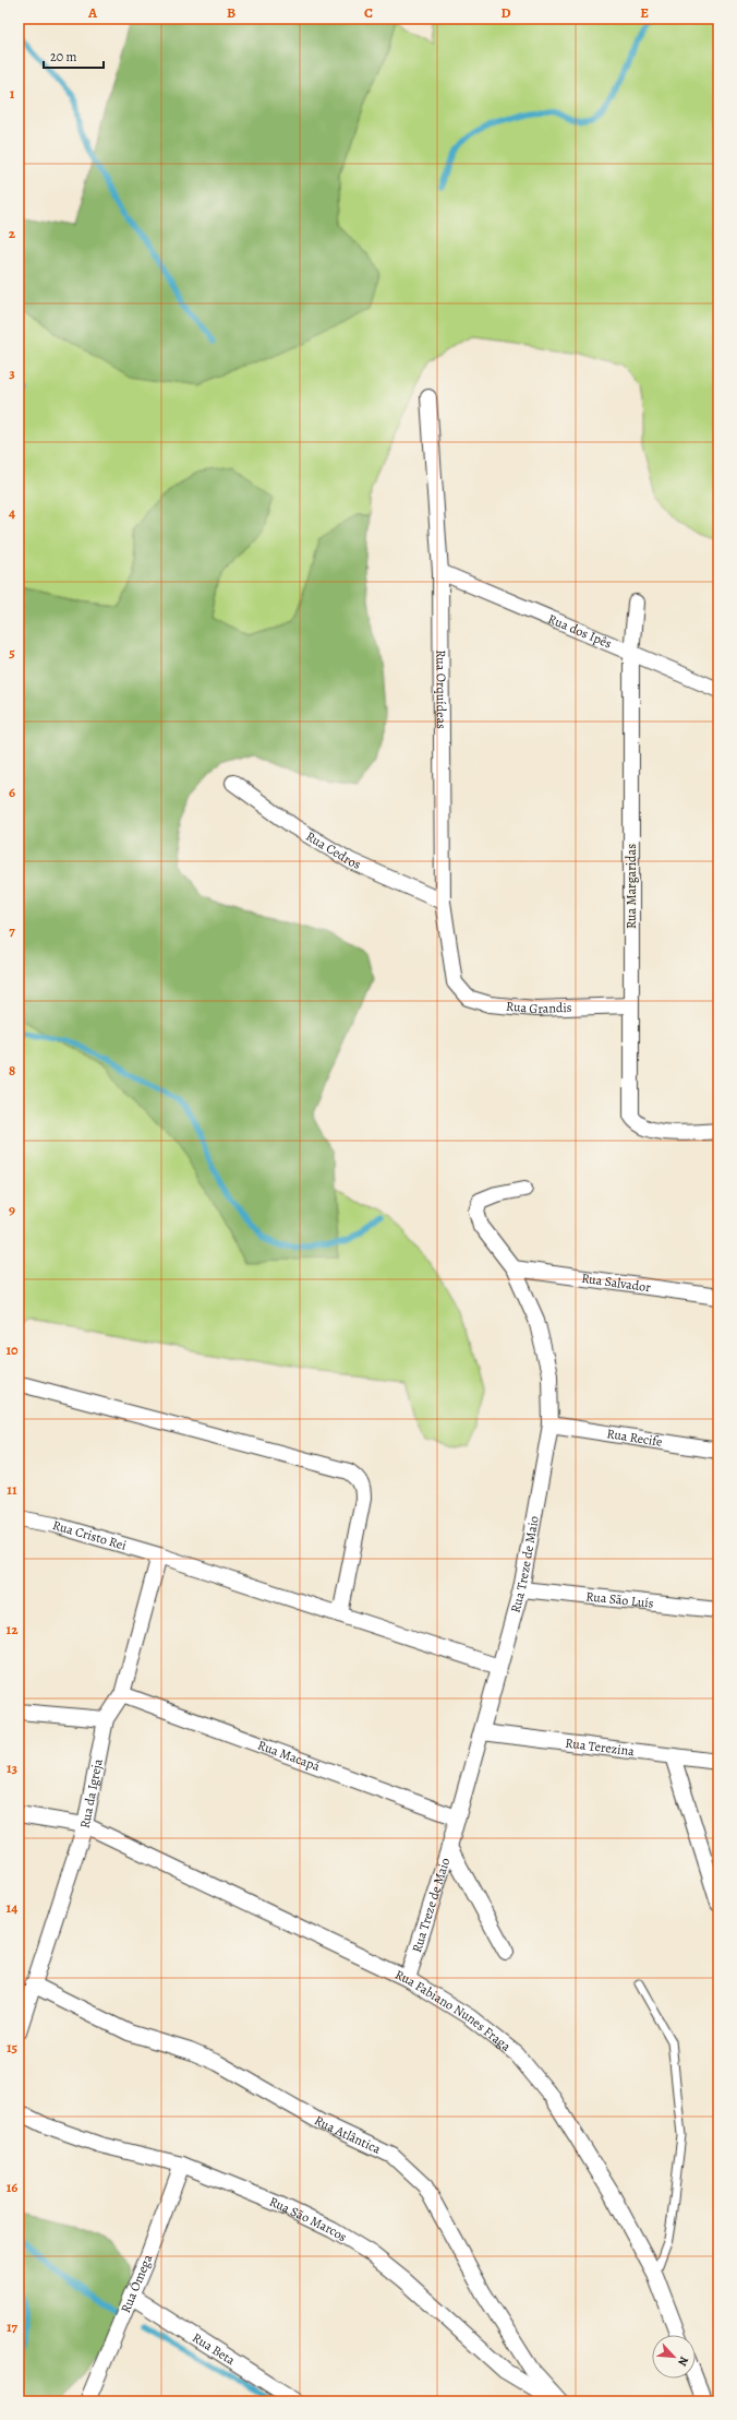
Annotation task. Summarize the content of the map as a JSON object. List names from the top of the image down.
{
  "streets": {
    "street": [
      "Rua dos Ipês",
      "Rua Orquídeas",
      "Rua Cedros",
      "Rua Margaridas",
      "Rua Grandis",
      "Rua Salvador",
      "Rua Recife",
      "Rua Cristo Rei",
      "Rua Treze de Maio",
      "Rua São Luís",
      "Rua Terezina",
      "Rua Macapá",
      "Rua da Igreja",
      "Rua Fabiano Nunes Fraga",
      "Rua Atlântica",
      "Rua São Marcos",
      "Rua Ômega",
      "Rua Beta"
    ]
  },
  "crossings": [
    ["Rua dos Ipês", "Rua Orquídeas"],
    ["Rua dos Ipês", "Rua Margaridas"],
    ["Rua Orquídeas", "Rua Cedros"],
    ["Rua Orquídeas", "Rua Grandis"],
    ["Rua Margaridas", "Rua Grandis"],
    ["Rua Salvador", "Rua Treze de Maio"],
    ["Rua Recife", "Rua Treze de Maio"],
    ["Rua Cristo Rei", "Rua Treze de Maio"],
    ["Rua Cristo Rei", "Rua da Igreja"],
    ["Rua Treze de Maio", "Rua São Luís"],
    ["Rua Treze de Maio", "Rua Terezina"],
    ["Rua Treze de Maio", "Rua Macapá"],
    ["Rua Treze de Maio", "Rua Fabiano Nunes Fraga"],
    ["Rua Macapá", "Rua da Igreja"],
    ["Rua da Igreja", "Rua Fabiano Nunes Fraga"],
    ["Rua da Igreja", "Rua Atlântica"],
    ["Rua São Marcos", "Rua Ômega"],
    ["Rua Ômega", "Rua Beta"]
  ],
  "scale_bar": "20 m",
  "north": "bottom right",
  "grid": {
    "columns": [
      "A",
      "B",
      "C",
      "D",
      "E"
    ],
    "rows": [
      "1",
      "2",
      "3",
      "4",
      "5",
      "6",
      "7",
      "8",
      "9",
      "10",
      "11",
      "12",
      "13",
      "14",
      "15",
      "16",
      "17"
    ]
  }
}
